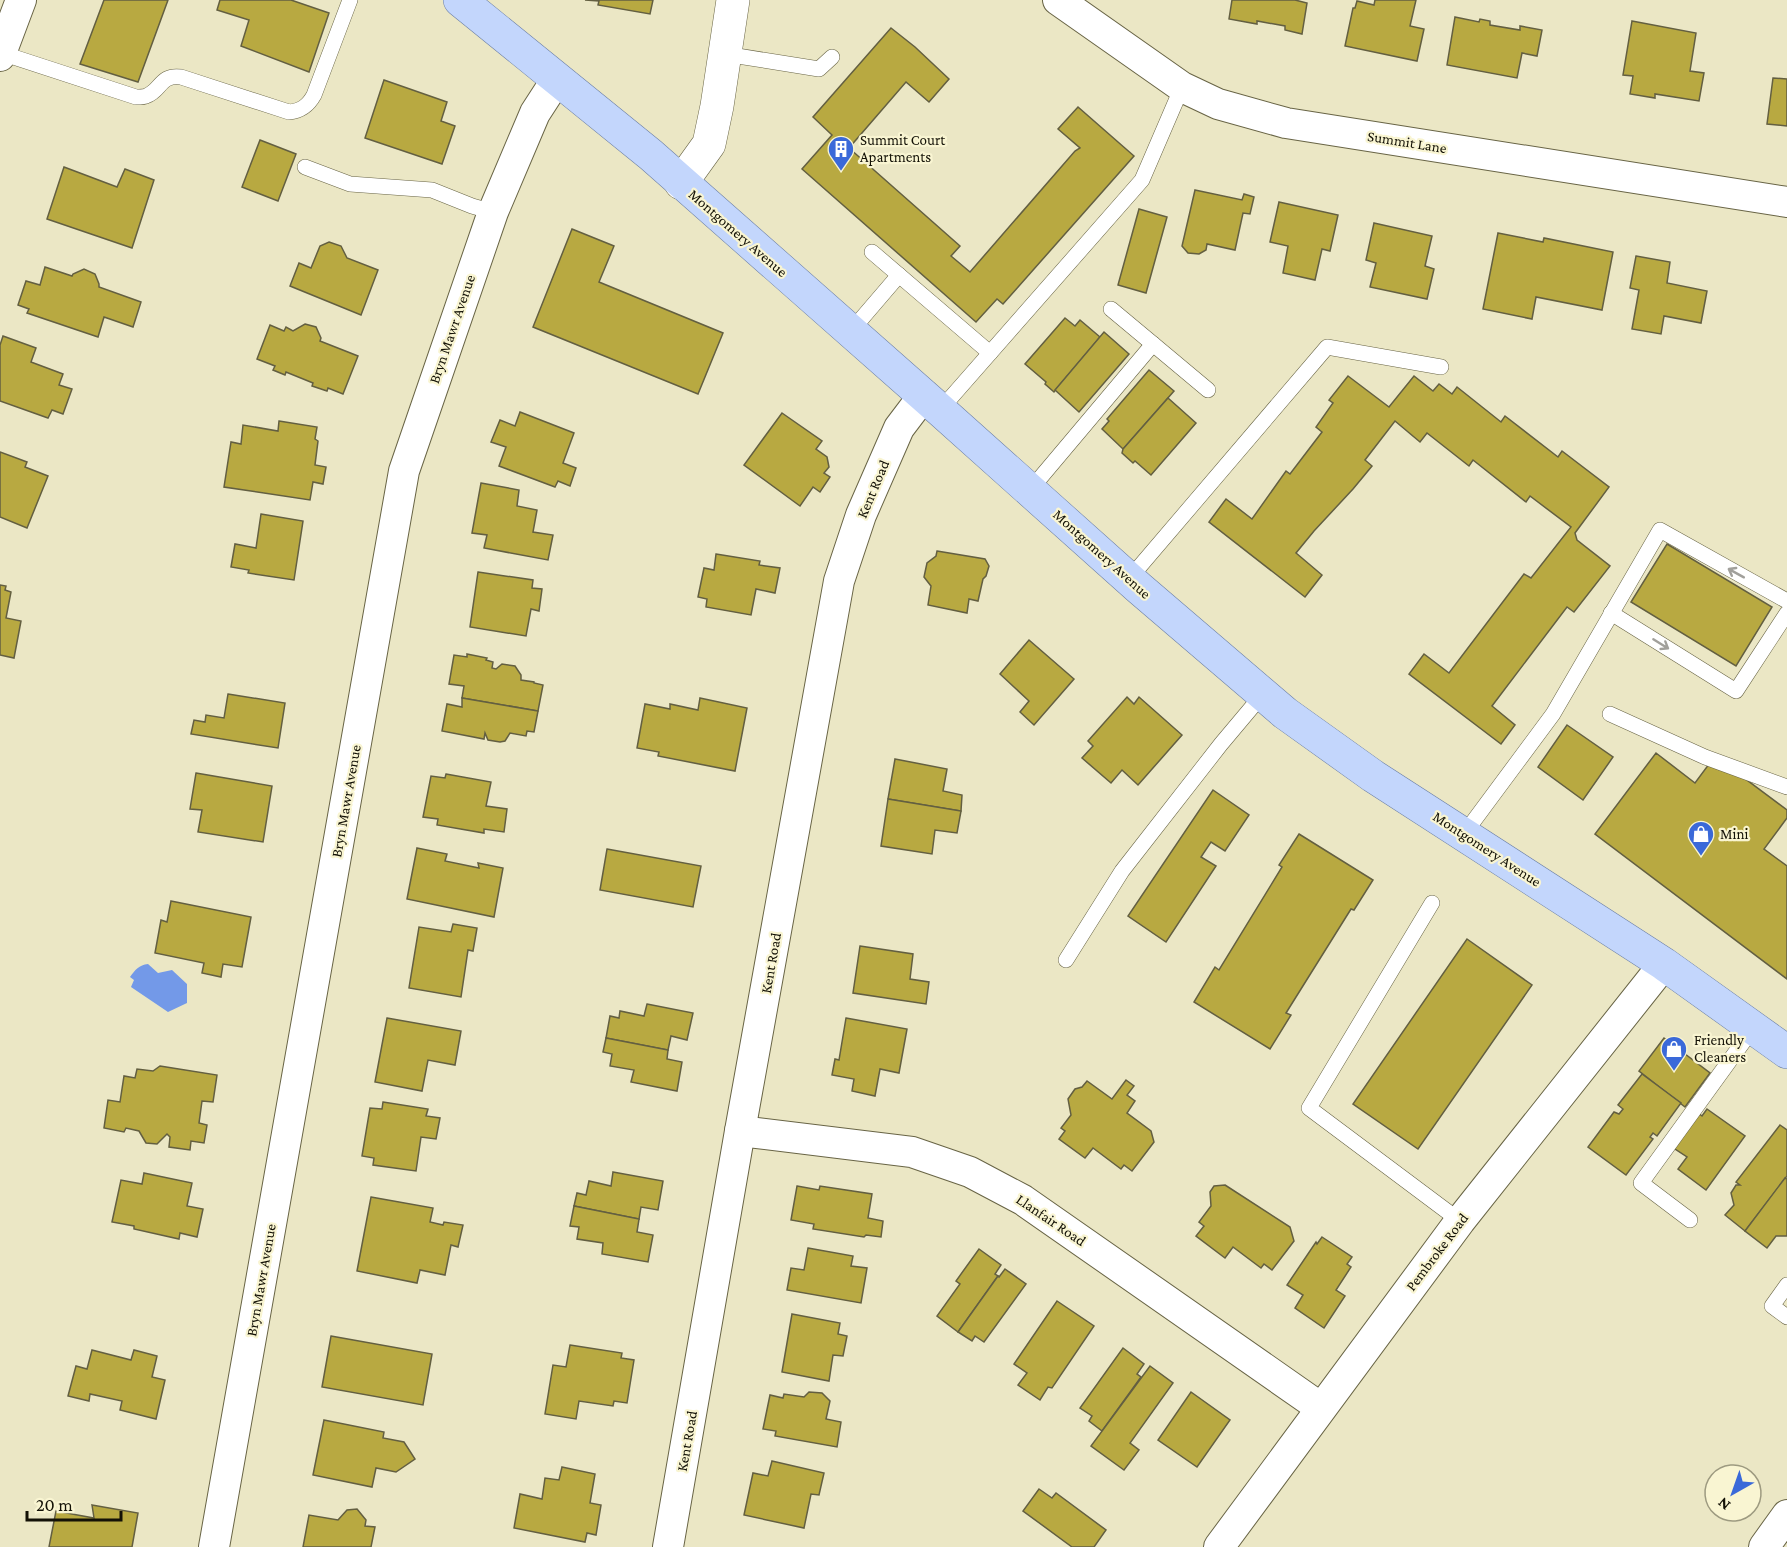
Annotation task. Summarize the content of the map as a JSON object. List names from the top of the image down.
{
  "streets": {
    "main road": ["Montgomery Avenue"],
    "street": [
      "Summit Lane",
      "Bryn Mawr Avenue",
      "Kent Road",
      "Llanfair Road",
      "Pembroke Road"
    ]
  },
  "crossings": [
    ["Montgomery Avenue", "Bryn Mawr Avenue"],
    ["Montgomery Avenue", "Kent Road"],
    ["Montgomery Avenue", "Pembroke Road"],
    ["Kent Road", "Llanfair Road"],
    ["Llanfair Road", "Pembroke Road"]
  ],
  "places": {
    "building": ["Summit Court Apartments"],
    "shop": ["Mini", "Friendly Cleaners"]
  },
  "scale_bar": "20 m",
  "north": "bottom left"
}
